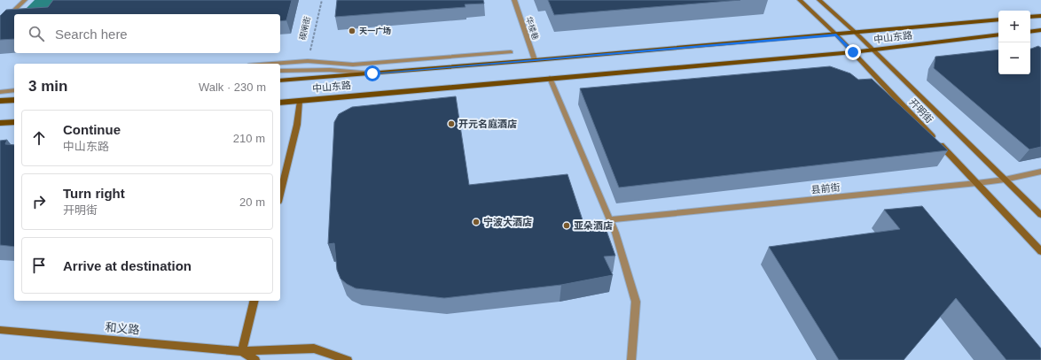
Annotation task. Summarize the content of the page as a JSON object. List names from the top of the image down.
{
  "streets": {
    "main road": ["中山东路"],
    "street": [
      "华楼巷",
      "开明街",
      "县前街",
      "和义路"
    ],
    "path": ["碶闸街"]
  },
  "crossings": [
    ["碶闸街", "中山东路"],
    ["华楼巷", "中山东路"],
    ["中山东路", "开明街"],
    ["开明街", "县前街"]
  ],
  "places": [
    "天一广场",
    "开元名庭酒店",
    "宁波大酒店",
    "亚朵酒店"
  ],
  "page": {
    "map_buttons": ["+", "−"],
    "search": "Search here",
    "heading": ["3 min", "Walk · 230 m"],
    "list": [
      ["Continue", "中山东路", "210 m"],
      ["Turn right", "开明街", "20 m"],
      "Arrive at destination"
    ]
  }
}
